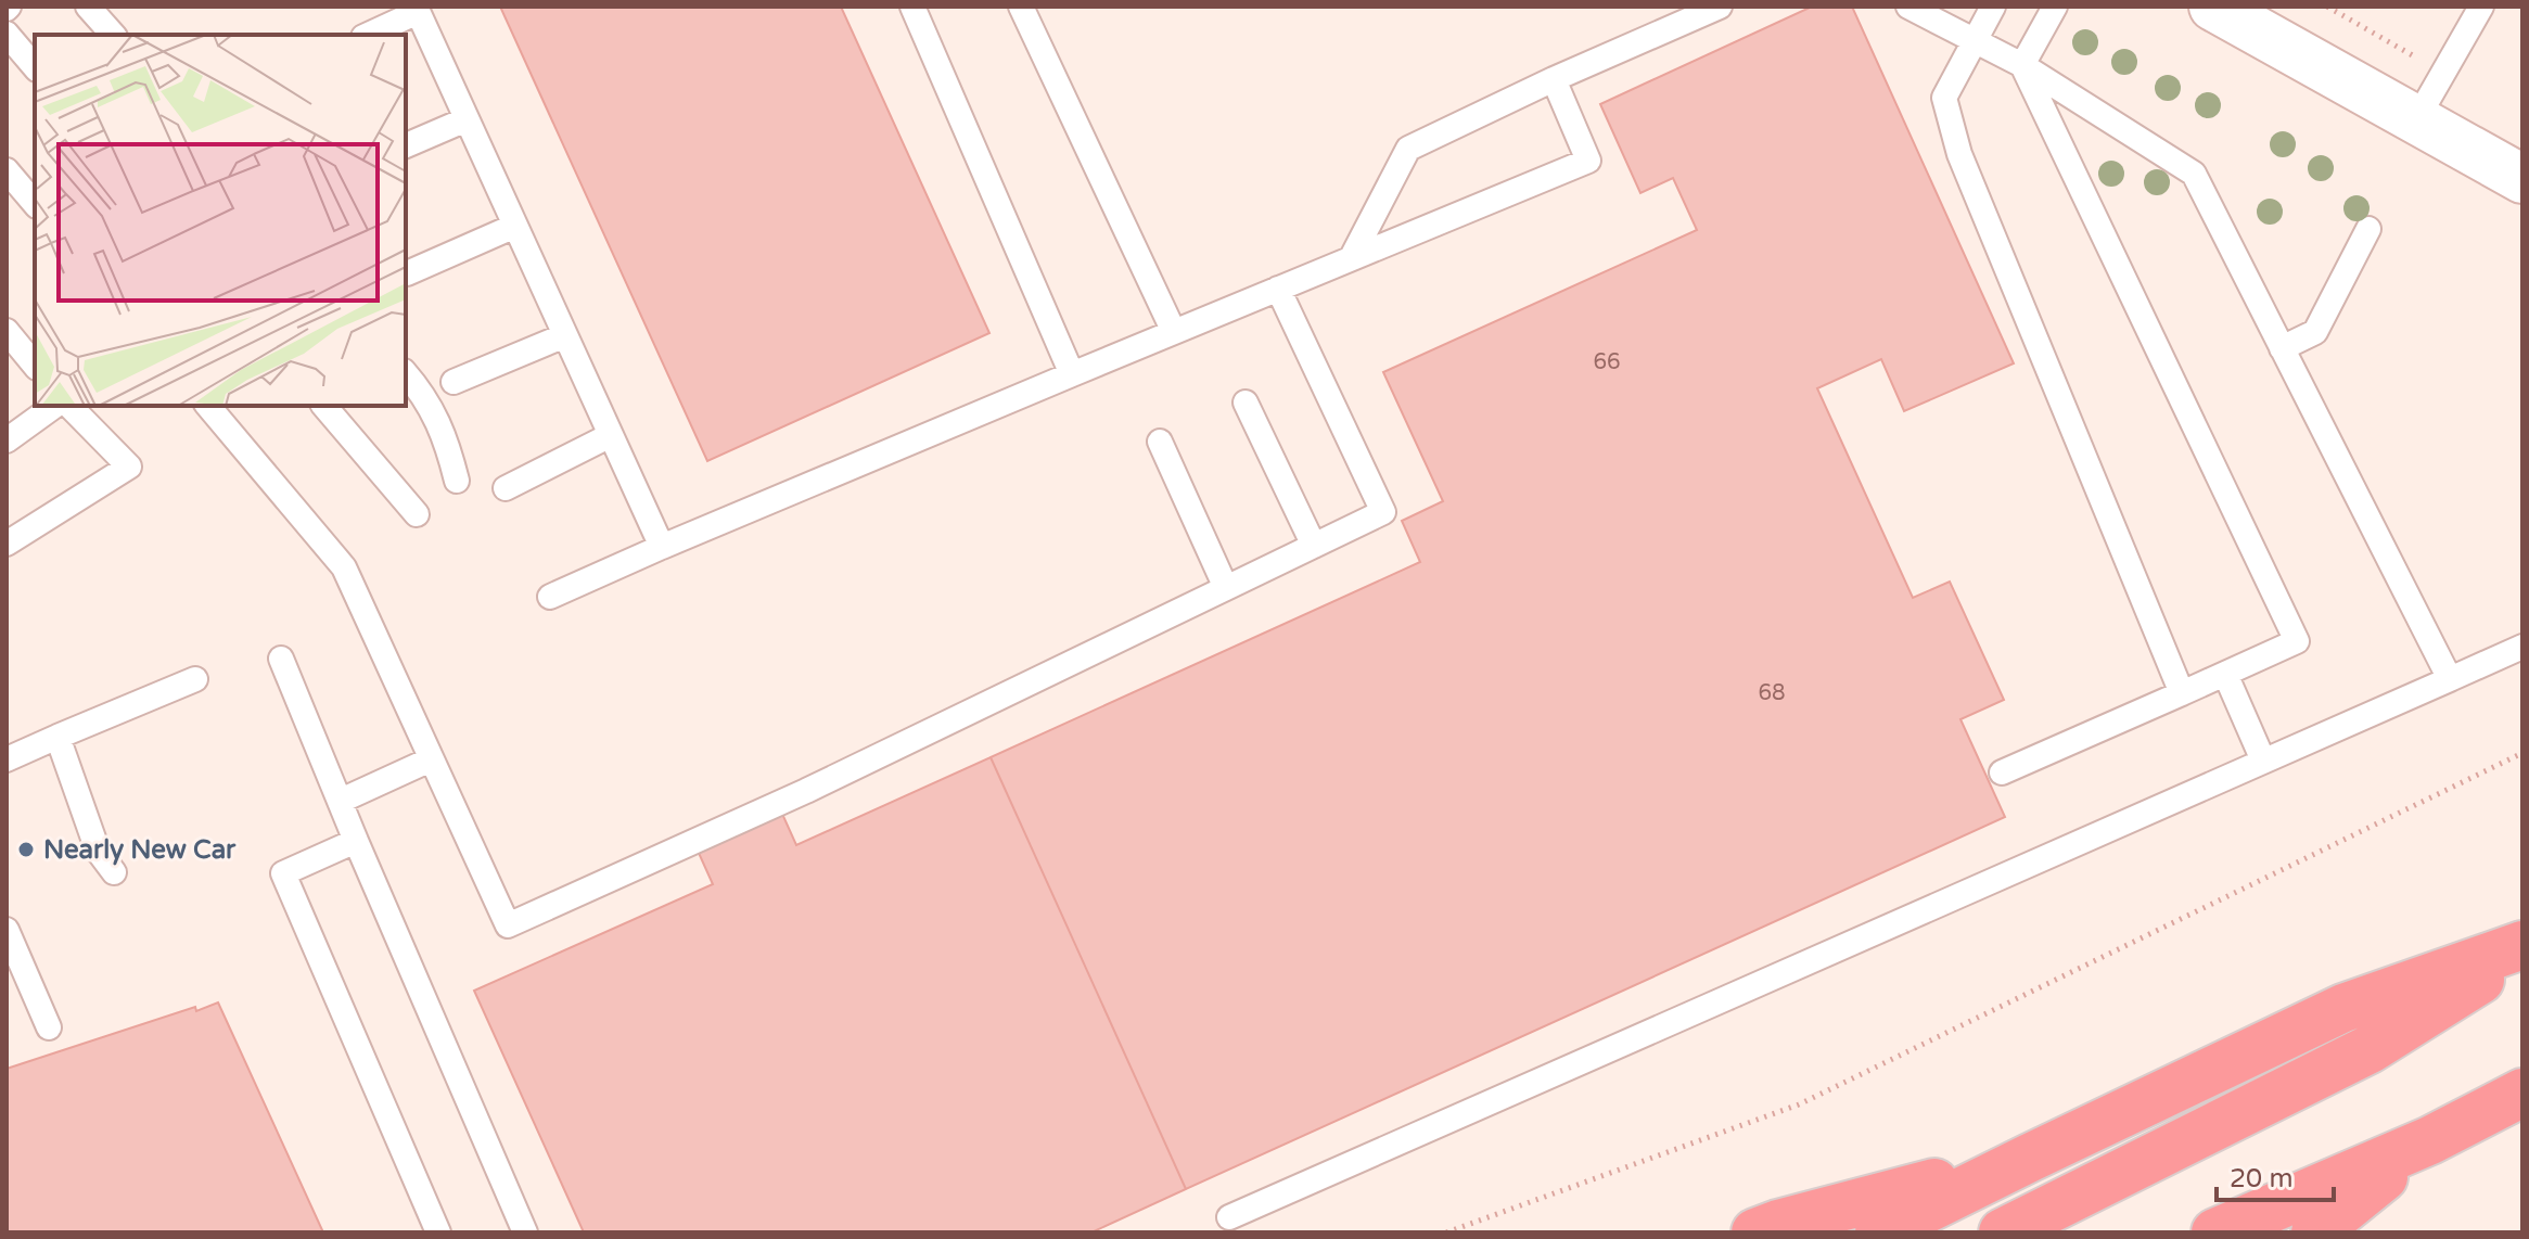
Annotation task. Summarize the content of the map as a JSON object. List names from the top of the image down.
{
  "places": ["Nearly New Car"],
  "house_numbers": ["66", "68"],
  "scale_bar": "20 m"
}
